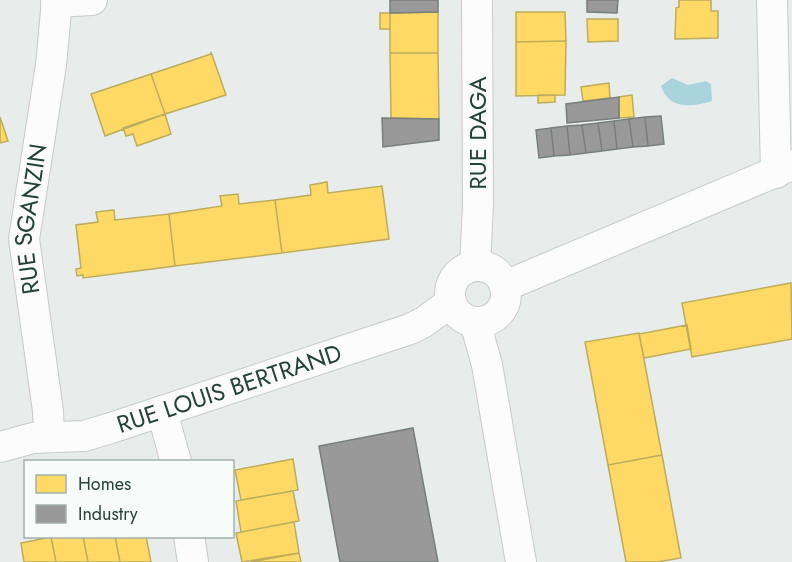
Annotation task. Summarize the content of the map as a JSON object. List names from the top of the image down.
{
  "streets": {
    "street": ["RUE DAGA", "RUE SGANZIN", "RUE LOUIS BERTRAND"]
  },
  "crossings": [
    ["RUE DAGA", "RUE LOUIS BERTRAND"],
    ["RUE SGANZIN", "RUE LOUIS BERTRAND"]
  ],
  "legend": ["Homes", "Industry"]
}
